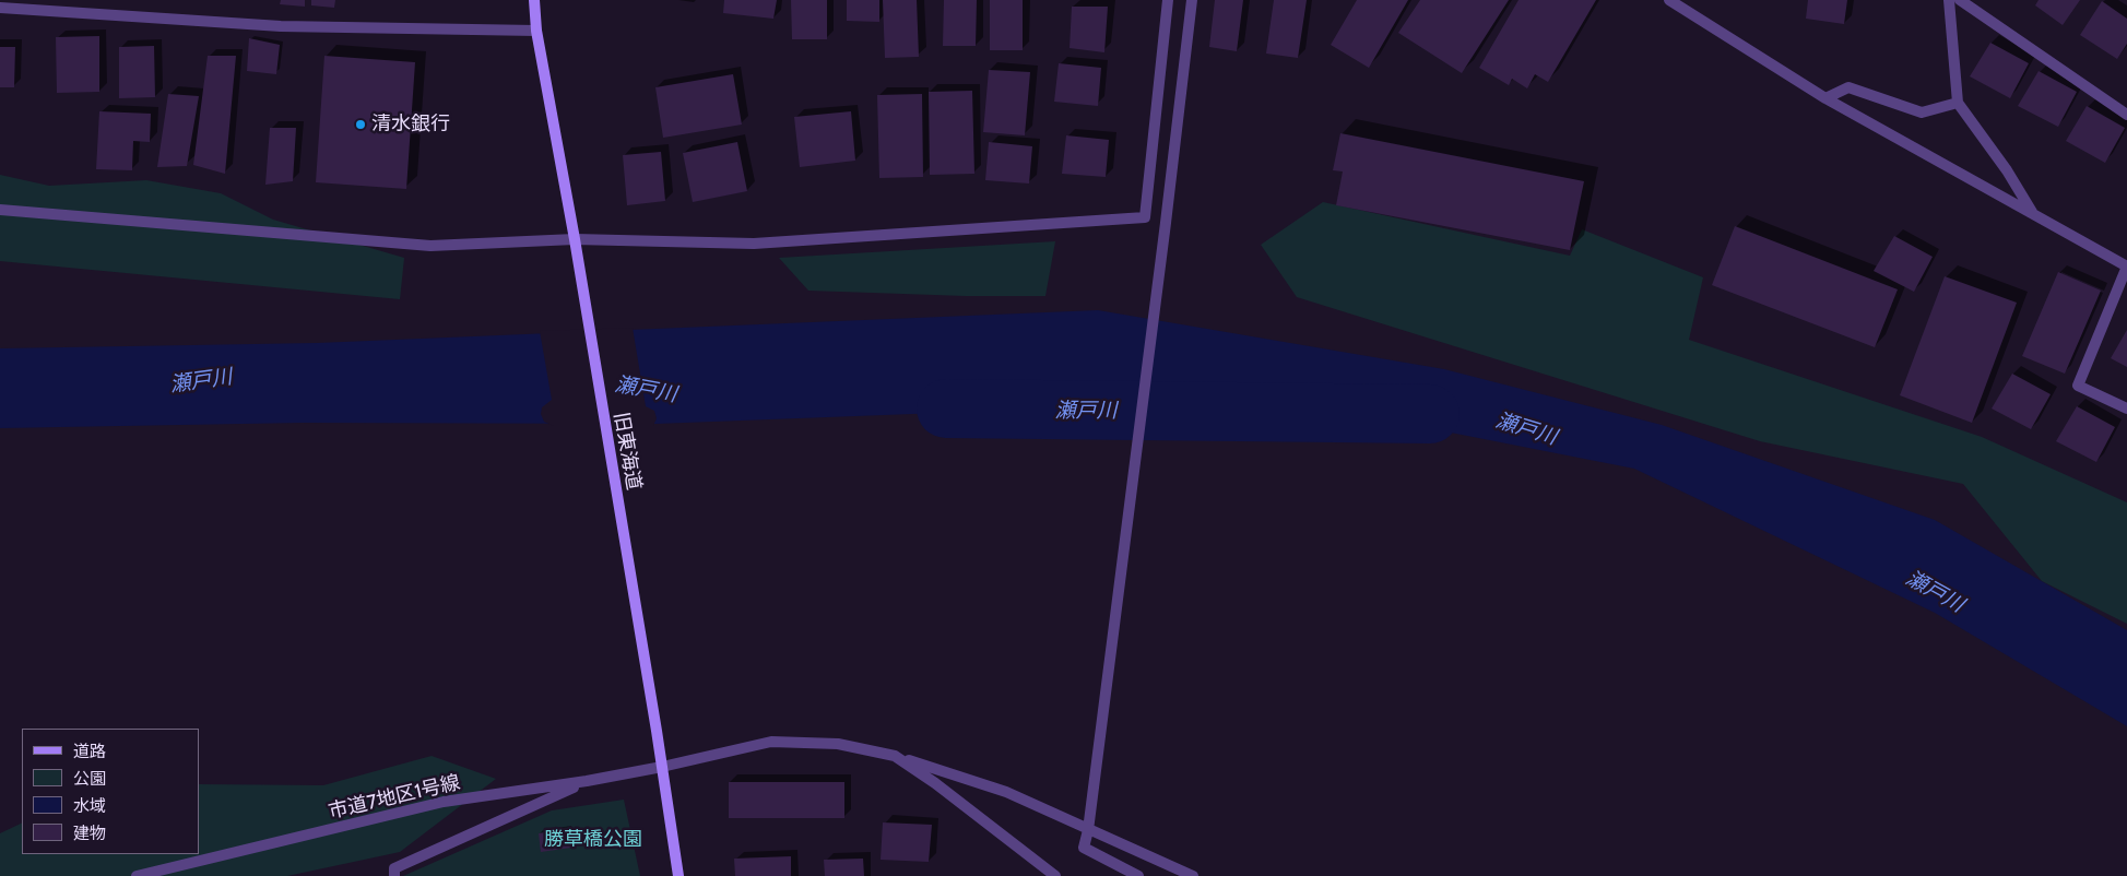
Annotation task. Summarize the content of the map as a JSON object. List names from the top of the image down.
{
  "streets": {
    "street": ["旧東海道", "市道7地区1号線"]
  },
  "crossings": [
    ["旧東海道", "市道7地区1号線"]
  ],
  "water": ["瀬戸川"],
  "parks": ["勝草橋公園"],
  "places": ["清水銀行"],
  "legend": [
    "道路",
    "公園",
    "水域",
    "建物"
  ]
}
